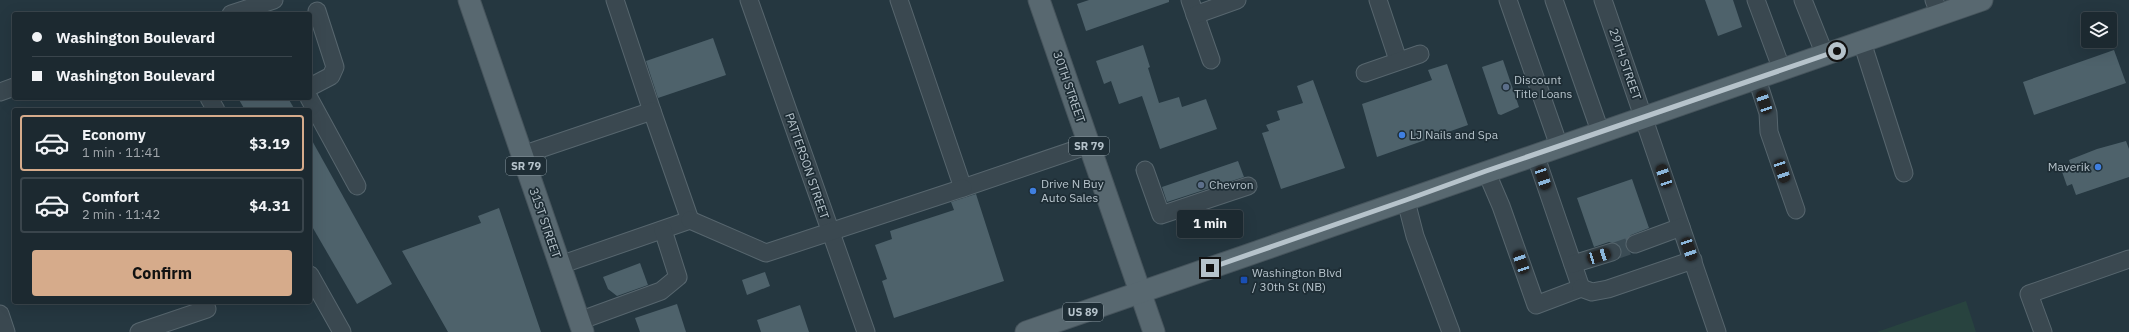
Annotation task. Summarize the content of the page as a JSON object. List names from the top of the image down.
{
  "streets": {
    "main road": [
      "30TH STREET",
      "SR 79",
      "31ST STREET",
      "US 89"
    ],
    "street": ["29TH STREET", "PATTERSON STREET"]
  },
  "crossings": [
    ["29TH STREET", "US 89"],
    ["30TH STREET", "US 89"]
  ],
  "places": {
    "other": [
      "Discount Title Loans",
      "LJ Nails and Spa",
      "Maverik",
      "Chevron",
      "Drive N Buy Auto Sales"
    ],
    "transit": ["Washington Blvd / 30th St (NB)"]
  },
  "page": {
    "banner": ["Washington Boulevard", "Washington Boulevard"],
    "list": [
      {
        "name": "Economy",
        "note": "1 min · 11:41",
        "value": "$3.19"
      },
      {
        "name": "Comfort",
        "note": "2 min · 11:42",
        "value": "$4.31"
      }
    ],
    "bubble": "1 min",
    "buttons": "Confirm"
  }
}
